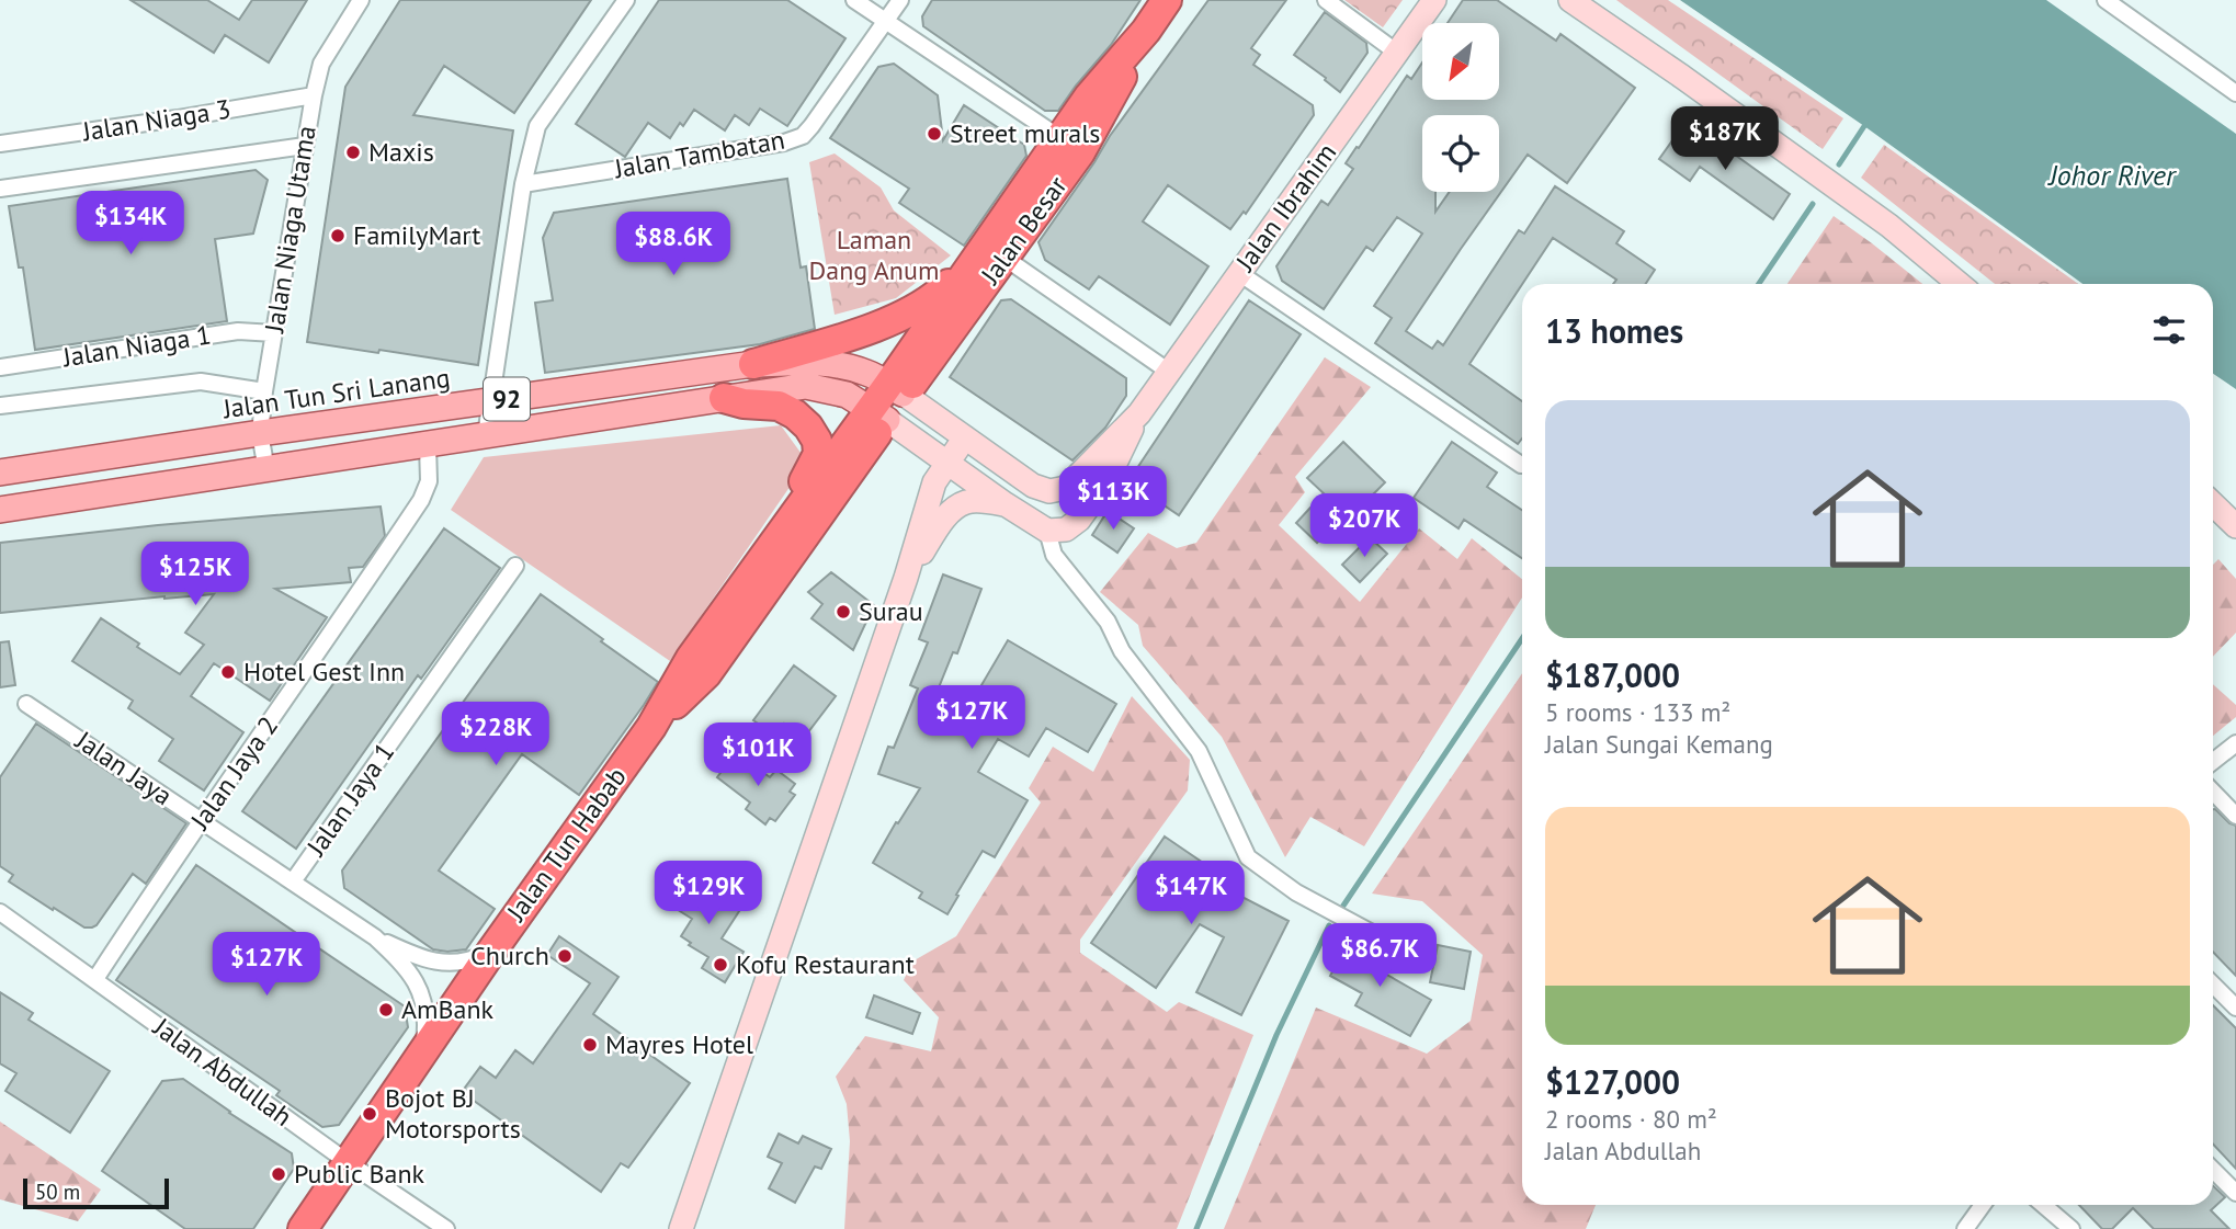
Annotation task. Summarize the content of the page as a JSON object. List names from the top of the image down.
{
  "streets": {
    "highway": ["Jalan Besar", "Jalan Tun Habab"],
    "main road": ["Jalan Tun Sri Lanang", "92"],
    "street": [
      "Jalan Niaga 3",
      "Jalan Tambatan",
      "Jalan Ibrahim",
      "Jalan Niaga Utama",
      "Jalan Niaga 1",
      "Jalan Jaya",
      "Jalan Jaya 2",
      "Jalan Jaya 1",
      "Jalan Abdullah"
    ]
  },
  "crossings": [
    ["Jalan Niaga 3", "Jalan Niaga Utama"],
    ["Jalan Ibrahim", "Jalan Besar"],
    ["Jalan Ibrahim", "Jalan Tun Sri Lanang"],
    ["Jalan Niaga Utama", "Jalan Niaga 1"],
    ["Jalan Niaga Utama", "Jalan Tun Sri Lanang"],
    ["Jalan Niaga Utama", "92"],
    ["Jalan Besar", "Jalan Tun Sri Lanang"],
    ["Jalan Besar", "92"],
    ["Jalan Besar", "Jalan Tun Habab"],
    ["92", "Jalan Jaya 2"],
    ["92", "Jalan Tun Habab"],
    ["Jalan Jaya", "Jalan Jaya 2"],
    ["Jalan Jaya", "Jalan Jaya 1"],
    ["Jalan Jaya", "Jalan Tun Habab"],
    ["Jalan Jaya 2", "Jalan Abdullah"],
    ["Jalan Tun Habab", "Jalan Abdullah"]
  ],
  "water": ["Johor River"],
  "parks": ["Laman Dang Anum"],
  "places": [
    "Street murals",
    "Maxis",
    "FamilyMart",
    "Surau",
    "Hotel Gest Inn",
    "Church",
    "Kofu Restaurant",
    "AmBank",
    "Mayres Hotel",
    "Bojot BJ Motorsports",
    "Public Bank"
  ],
  "scale_bar": "50 m",
  "north": "bottom left",
  "page": {
    "price": [
      "$187K",
      "$134K",
      "$88.6K",
      "$113K",
      "$207K",
      "$125K",
      "$127K",
      "$228K",
      "$101K",
      "$129K",
      "$147K",
      "$86.7K",
      "$127K"
    ],
    "heading": "13 homes",
    "list": [
      {
        "name": "$187,000",
        "note": "5 rooms · 133 m² · Jalan Sungai Kemang"
      },
      {
        "name": "$127,000",
        "note": "2 rooms · 80 m² · Jalan Abdullah"
      }
    ],
    "scale": "50 m"
  }
}
